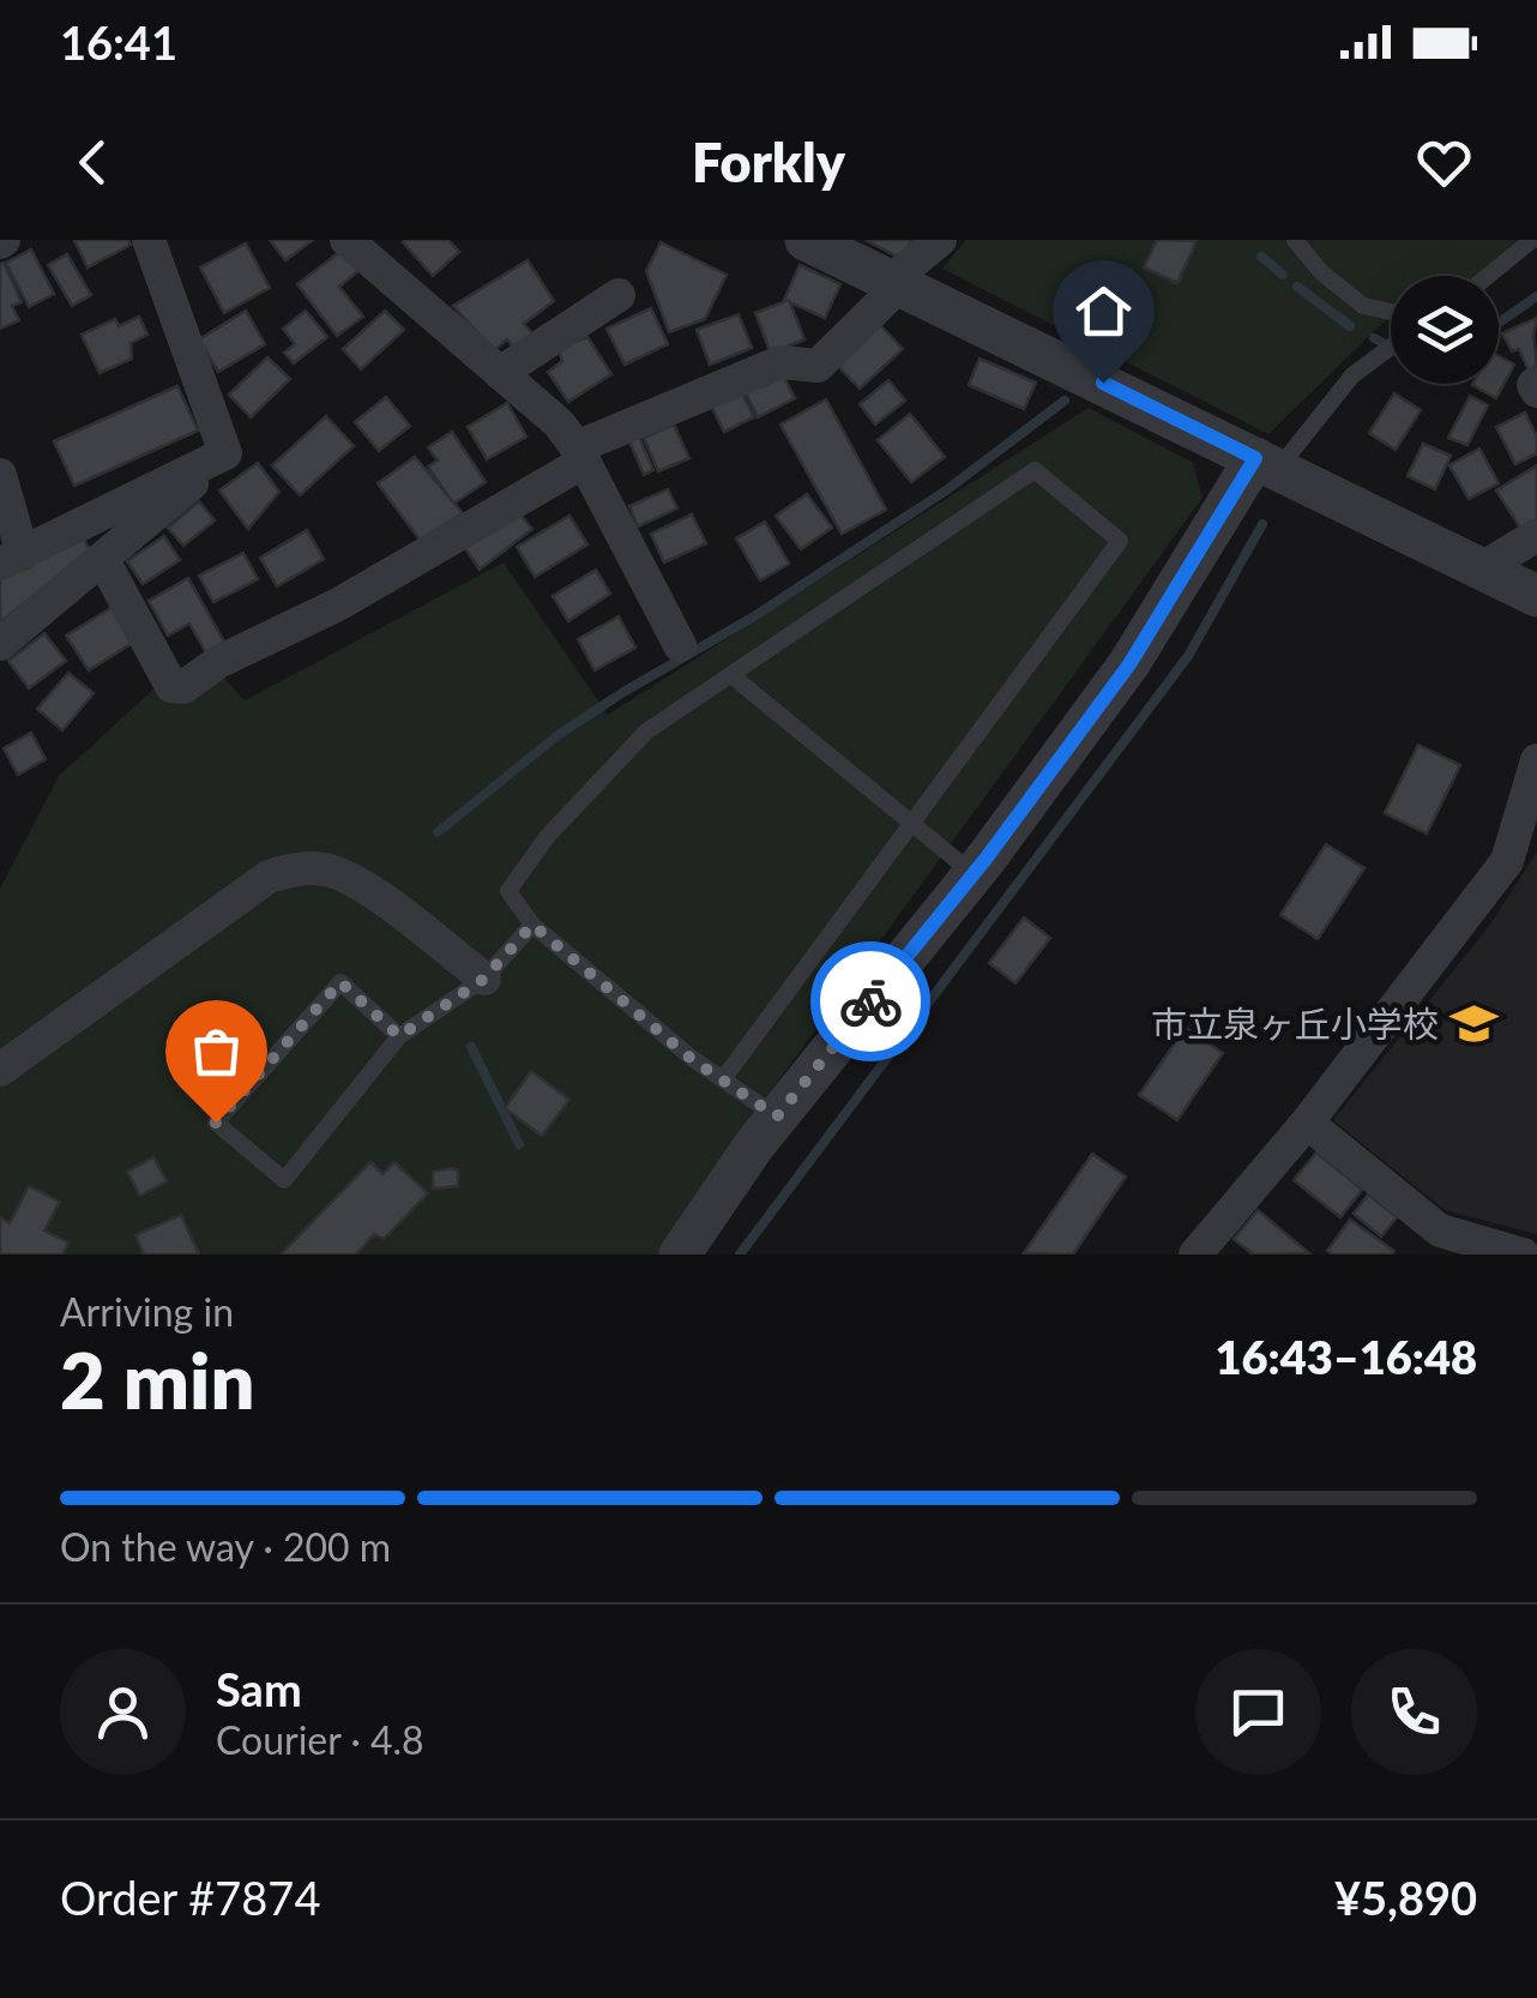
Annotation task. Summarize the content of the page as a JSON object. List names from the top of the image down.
{
  "places": {
    "school or university": ["市立泉ヶ丘小学校"]
  },
  "page": {
    "status": "16:41",
    "header": "Forkly",
    "heading": ["2 min", "Arriving in", "16:43–16:48"],
    "panel": [
      "Sam",
      "Courier · 4.8",
      "Order #7874",
      "¥5,890"
    ],
    "bar": "On the way · 200 m"
  }
}
